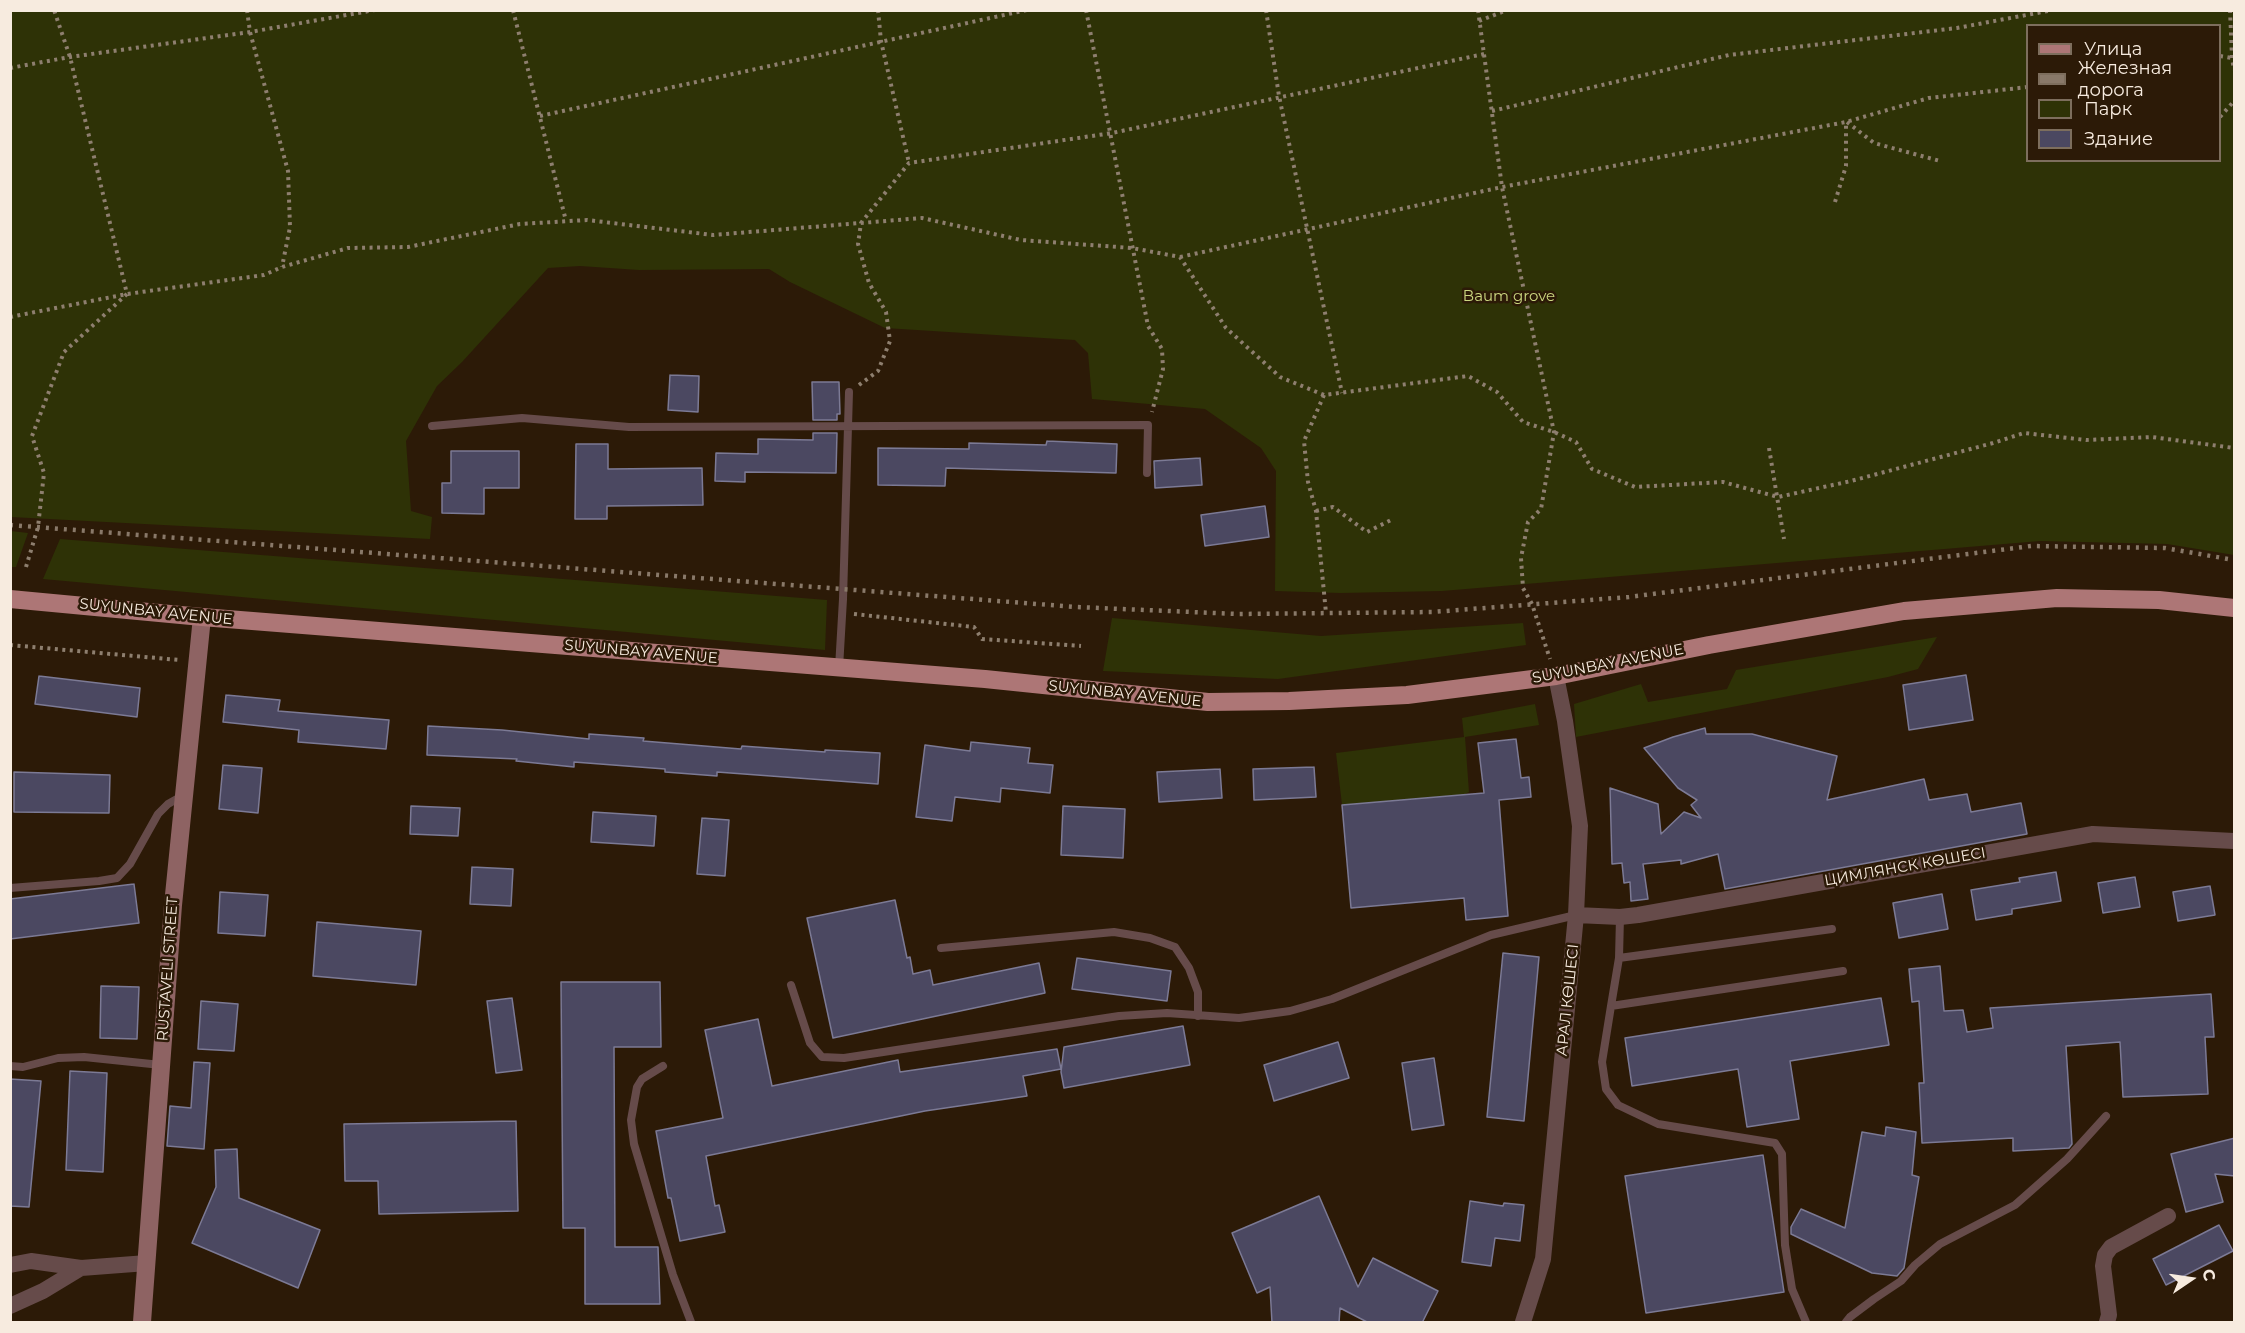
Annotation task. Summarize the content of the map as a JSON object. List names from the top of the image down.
{
  "streets": {
    "main road": ["SUYUNBAY AVENUE"],
    "street": ["ЦИМЛЯНСК КӨШЕСІ", "RUSTAVELI STREET", "АРАЛ КӨШЕСІ"]
  },
  "crossings": [
    ["SUYUNBAY AVENUE", "RUSTAVELI STREET"],
    ["SUYUNBAY AVENUE", "АРАЛ КӨШЕСІ"],
    ["ЦИМЛЯНСК КӨШЕСІ", "АРАЛ КӨШЕСІ"]
  ],
  "parks": ["Baum grove"],
  "legend": [
    "Улица",
    "Железная дорога",
    "Парк",
    "Здание"
  ],
  "north": "right"
}
